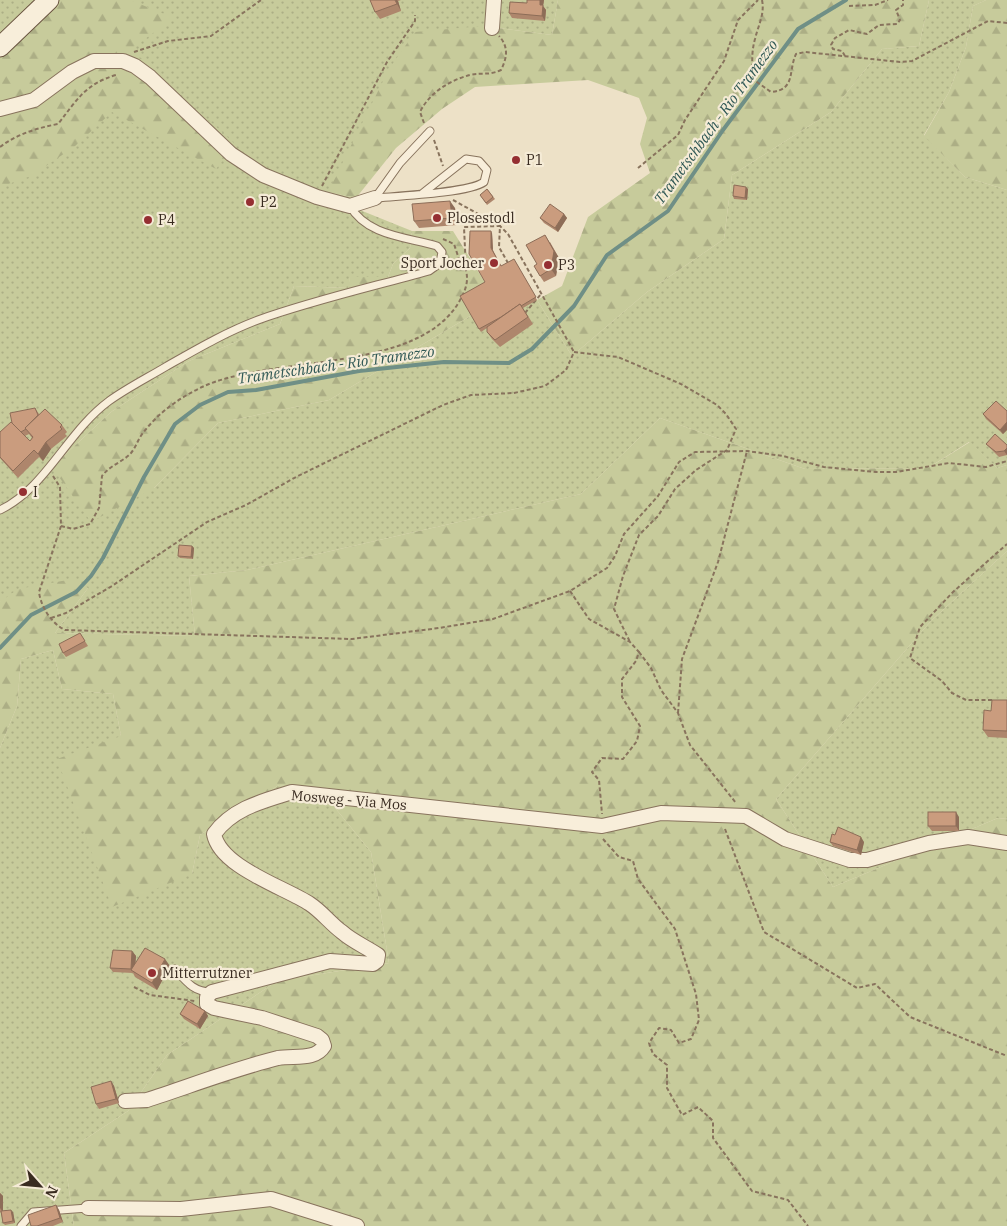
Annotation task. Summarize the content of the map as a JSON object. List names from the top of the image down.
{
  "streets": {
    "street": ["Mosweg - Via Mos"]
  },
  "water": ["Trametschbach - Rio Tramezzo"],
  "places": [
    "P1",
    "P2",
    "Plosestodl",
    "P4",
    "Sport Jocher",
    "P3",
    "I",
    "Mitterrutzner"
  ],
  "north": "bottom right"
}
